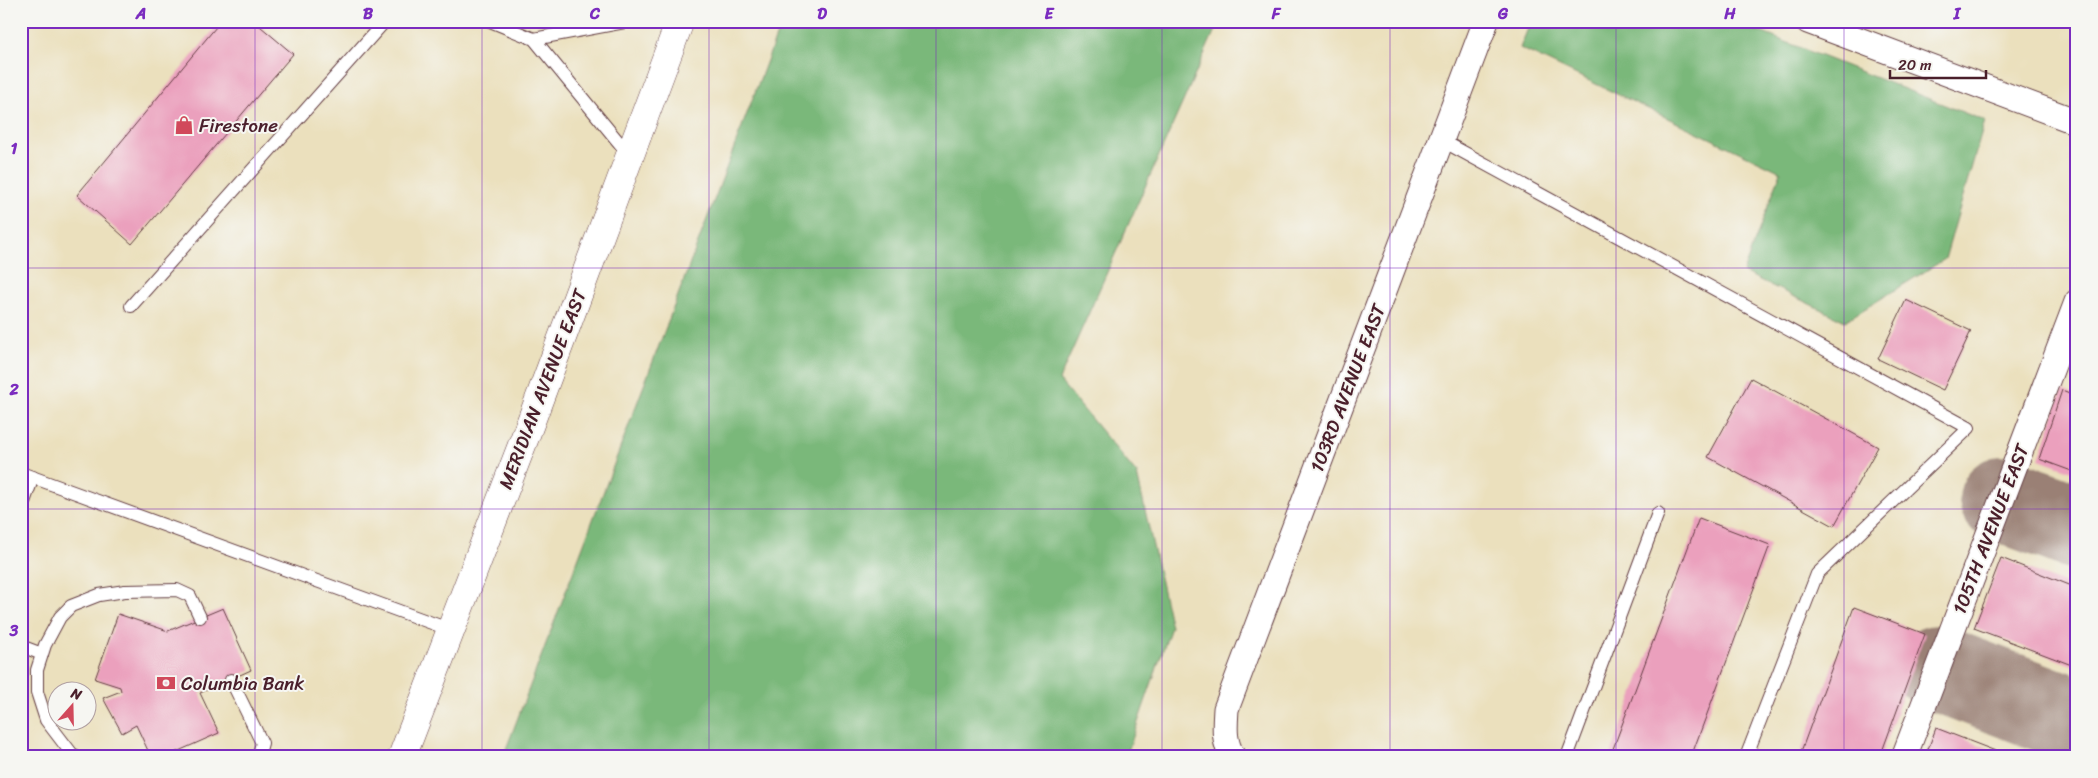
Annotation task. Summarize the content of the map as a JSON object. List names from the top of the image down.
{
  "streets": {
    "main road": ["MERIDIAN AVENUE EAST"],
    "street": ["103RD AVENUE EAST", "105TH AVENUE EAST"]
  },
  "places": {
    "shop": ["Firestone"],
    "bank": ["Columbia Bank"]
  },
  "scale_bar": "20 m",
  "north": "top",
  "grid": {
    "columns": [
      "A",
      "B",
      "C",
      "D",
      "E",
      "F",
      "G",
      "H",
      "I"
    ],
    "rows": ["1", "2", "3"]
  }
}
